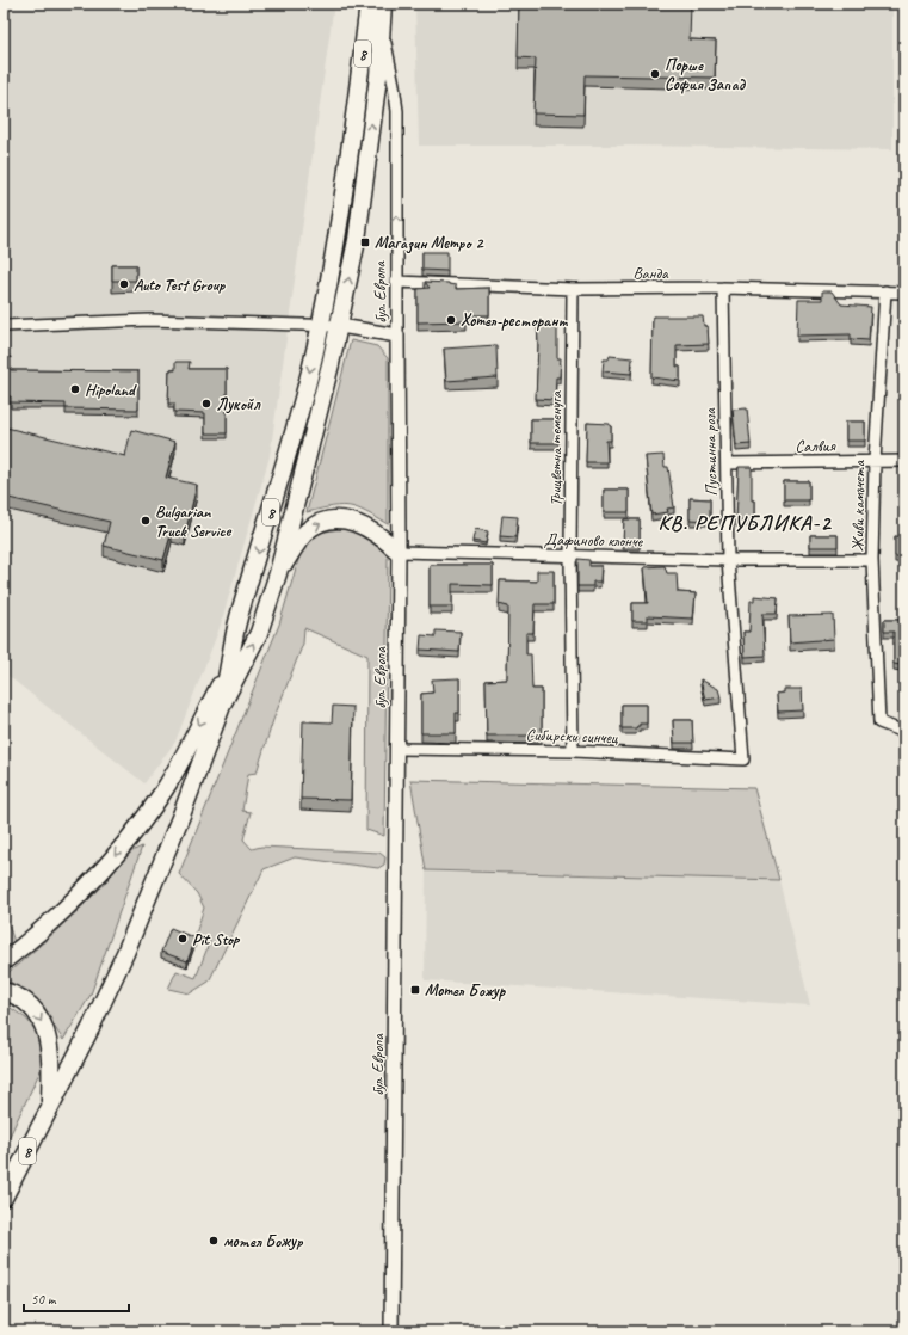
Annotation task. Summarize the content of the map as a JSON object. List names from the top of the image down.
{
  "streets": {
    "main road": ["8"],
    "street": [
      "Ванда",
      "бул. Европа",
      "Салвия",
      "Трицветна теменуга",
      "Пустинна роза",
      "Живи камъчета",
      "Дафиново клонче",
      "Сибирски синчец"
    ]
  },
  "crossings": [
    ["8", "бул. Европа"],
    ["Ванда", "бул. Европа"],
    ["Ванда", "Трицветна теменуга"],
    ["Ванда", "Пустинна роза"],
    ["Ванда", "Живи камъчета"],
    ["бул. Европа", "Дафиново клонче"],
    ["бул. Европа", "Сибирски синчец"],
    ["Салвия", "Пустинна роза"],
    ["Салвия", "Живи камъчета"],
    ["Трицветна теменуга", "Дафиново клонче"],
    ["Трицветна теменуга", "Сибирски синчец"],
    ["Пустинна роза", "Дафиново клонче"],
    ["Пустинна роза", "Сибирски синчец"],
    ["Живи камъчета", "Дафиново клонче"]
  ],
  "districts": ["КВ. РЕПУБЛИКА-2"],
  "places": {
    "other": [
      "Порше София Запад",
      "Auto Test Group",
      "Хотел-ресторант",
      "Hipoland",
      "Лукойл",
      "Bulgarian Truck Service",
      "Pit Stop",
      "мотел Божур"
    ],
    "transit": ["Магазин Метро 2", "Мотел Божур"]
  },
  "scale_bar": "50 m"
}
